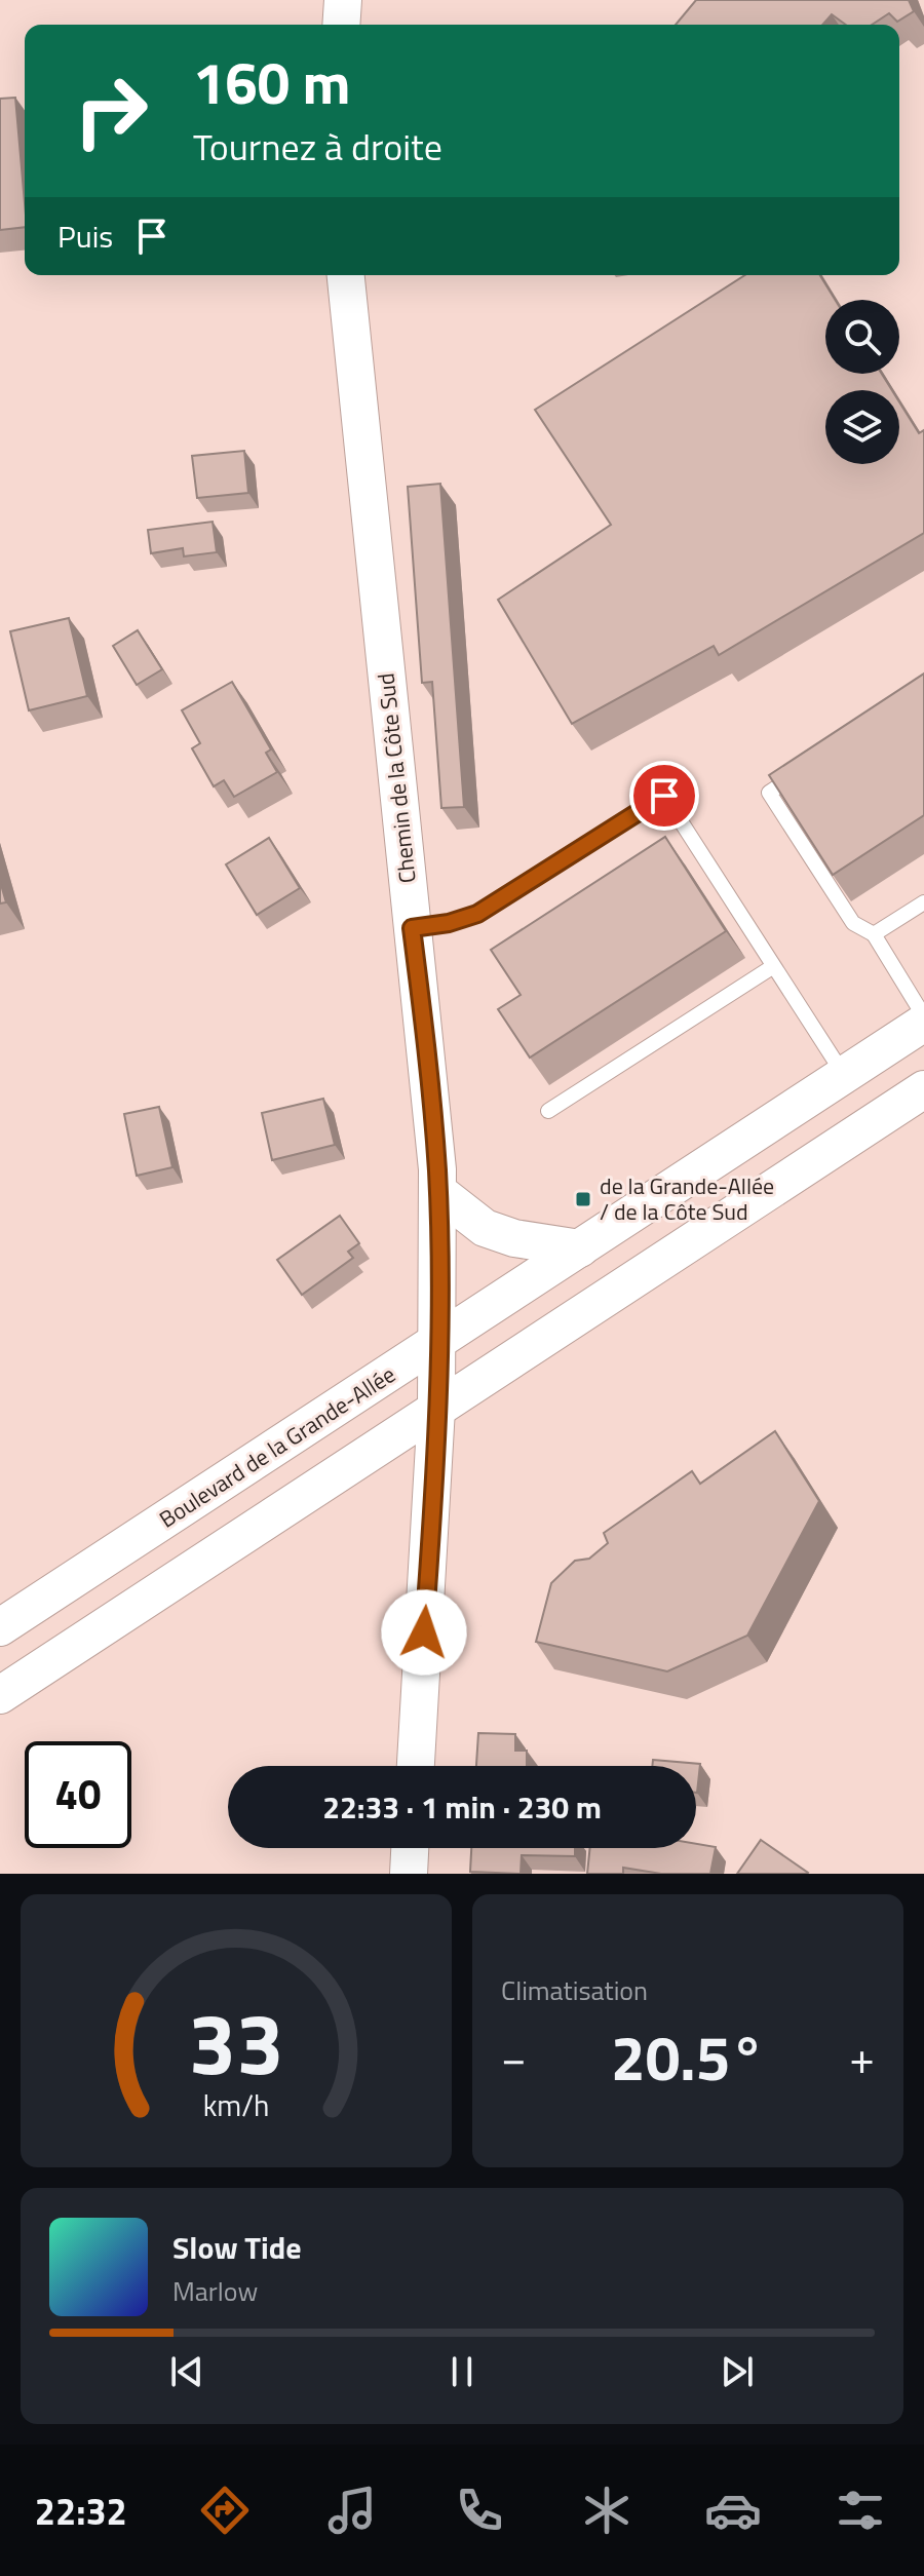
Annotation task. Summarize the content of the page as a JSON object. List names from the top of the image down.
{
  "streets": {
    "street": ["Chemin de la Côte Sud", "Boulevard de la Grande-Allée"]
  },
  "crossings": [
    ["Chemin de la Côte Sud", "Boulevard de la Grande-Allée"]
  ],
  "places": {
    "transit": ["de la Grande-Allée / de la Côte Sud"]
  },
  "page": {
    "turn": ["160 m", "Tournez à droite"],
    "then": "Puis",
    "limit": "40",
    "trip": "22:33 · 1 min · 230 m",
    "tile": "Climatisation",
    "heat": ["−", "20.5°", "+"],
    "song": ["Slow Tide", "Marlow"],
    "tabs": "22:32",
    "gauge": ["33", "km/h"]
  }
}
